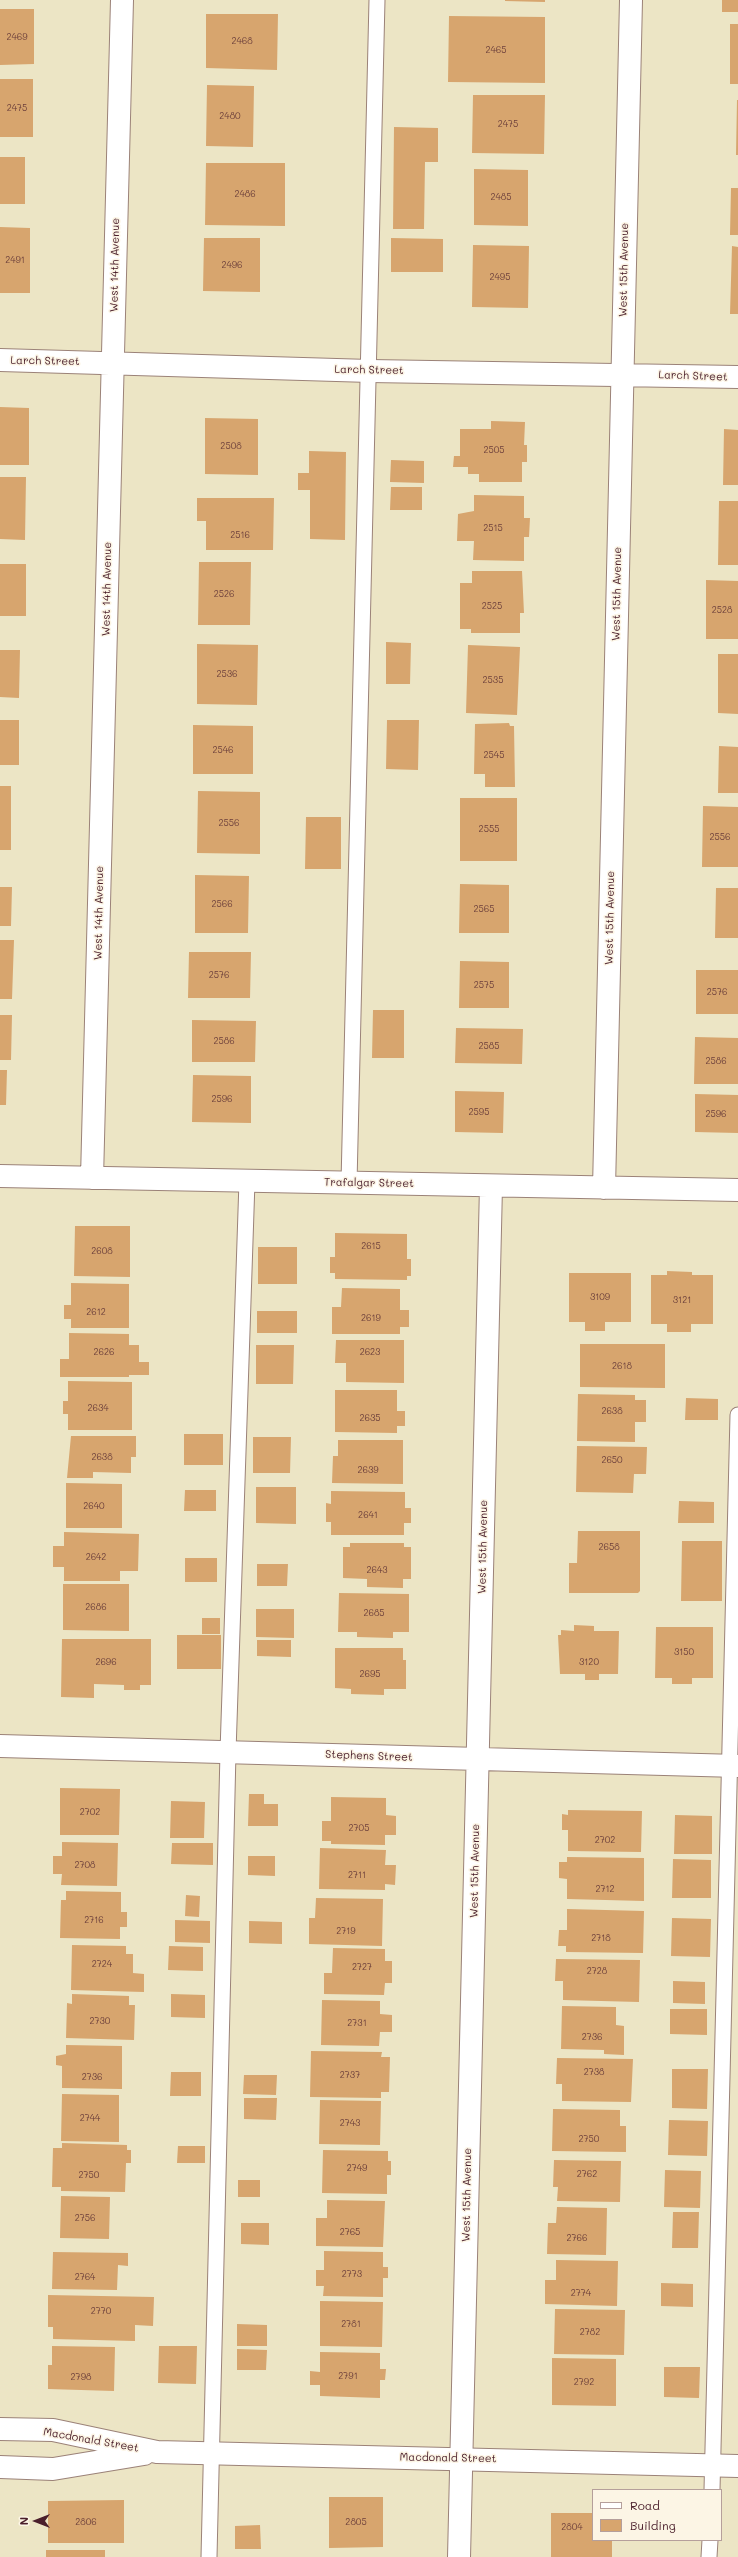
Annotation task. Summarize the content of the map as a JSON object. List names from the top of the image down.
{
  "streets": {
    "street": [
      "West 14th Avenue",
      "West 15th Avenue",
      "Larch Street",
      "Trafalgar Street",
      "Stephens Street",
      "Macdonald Street"
    ]
  },
  "crossings": [
    ["West 14th Avenue", "Larch Street"],
    ["West 14th Avenue", "Trafalgar Street"],
    ["West 15th Avenue", "Larch Street"],
    ["West 15th Avenue", "Trafalgar Street"],
    ["West 15th Avenue", "Stephens Street"],
    ["West 15th Avenue", "Macdonald Street"]
  ],
  "house_numbers": [
    "2469",
    "2468",
    "2465",
    "2475",
    "2480",
    "2475",
    "2486",
    "2485",
    "2491",
    "2496",
    "2495",
    "2508",
    "2505",
    "2515",
    "2516",
    "2526",
    "2525",
    "2528",
    "2536",
    "2535",
    "2546",
    "2545",
    "2556",
    "2555",
    "2556",
    "2566",
    "2565",
    "2576",
    "2575",
    "2576",
    "2586",
    "2585",
    "2586",
    "2596",
    "2595",
    "2596",
    "2615",
    "2608",
    "3109",
    "3121",
    "2612",
    "2619",
    "2626",
    "2623",
    "2618",
    "2634",
    "2638",
    "2635",
    "2638",
    "2650",
    "2639",
    "2640",
    "2641",
    "2658",
    "2642",
    "2643",
    "2686",
    "2685",
    "3150",
    "2696",
    "3120",
    "2695",
    "2702",
    "2705",
    "2702",
    "2708",
    "2711",
    "2712",
    "2716",
    "2719",
    "2718",
    "2724",
    "2727",
    "2728",
    "2730",
    "2731",
    "2736",
    "2738",
    "2737",
    "2736",
    "2744",
    "2743",
    "2750",
    "2749",
    "2762",
    "2750",
    "2756",
    "2765",
    "2766",
    "2773",
    "2764",
    "2774",
    "2770",
    "2781",
    "2782",
    "2791",
    "2798",
    "2792",
    "2806",
    "2805",
    "2804"
  ],
  "legend": ["Road", "Building"],
  "north": "left"
}
